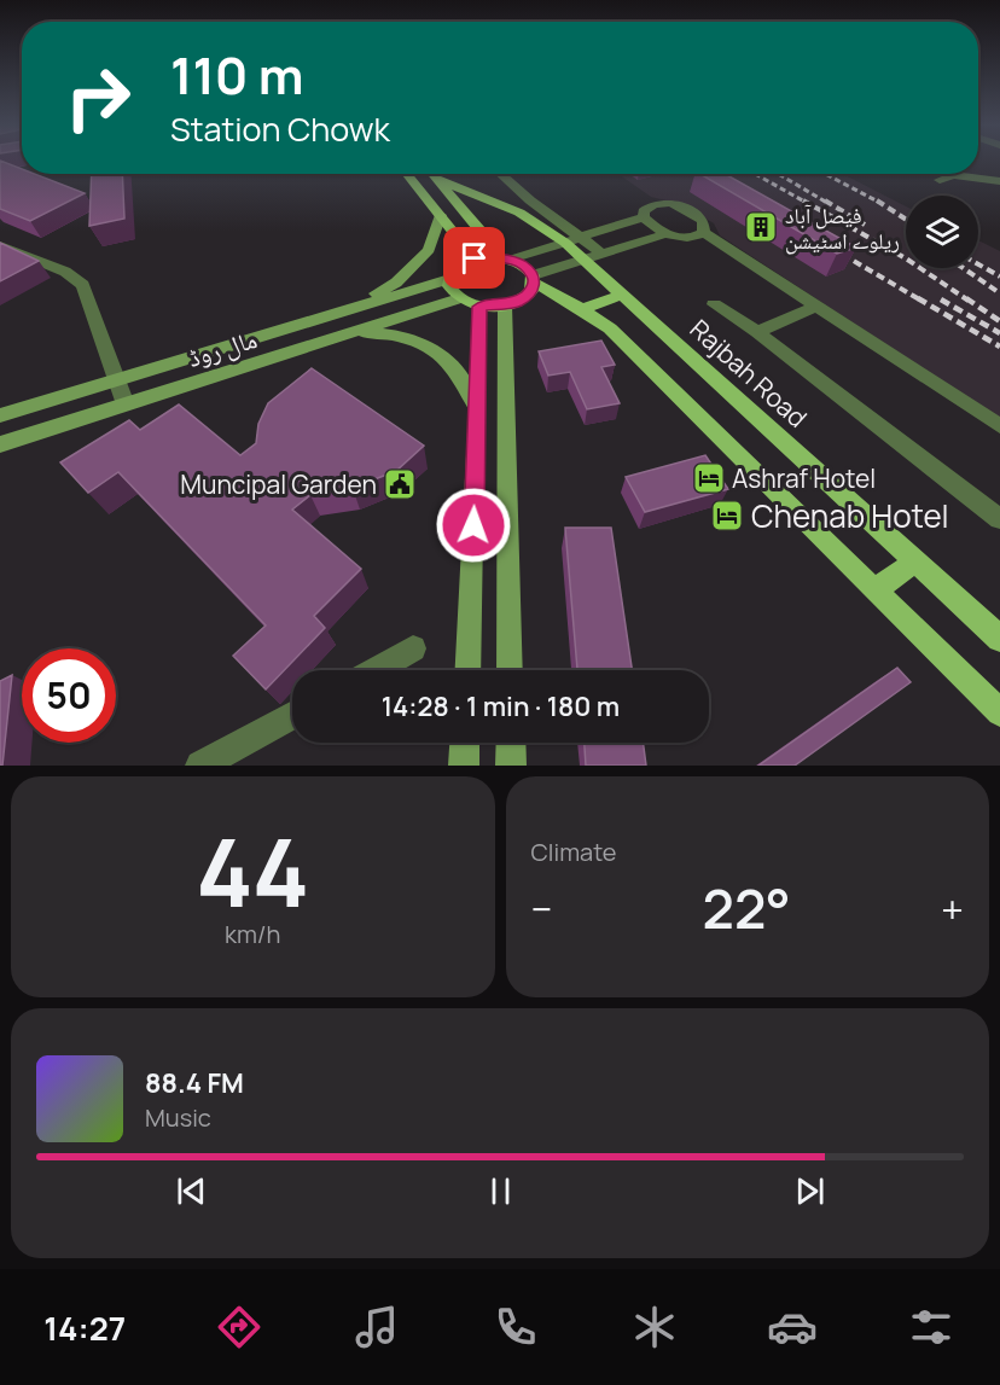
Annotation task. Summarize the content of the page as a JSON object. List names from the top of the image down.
{
  "streets": {
    "main road": ["مال روڈ", "Rajbah Road"]
  },
  "places": {
    "building": ["فیصل آباد ریلوے اسٹیشن"],
    "hotel": ["Ashraf Hotel", "Chenab Hotel"],
    "public building": ["Muncipal Garden"]
  },
  "page": {
    "turn": ["110 m", "Station Chowk"],
    "limit": "50",
    "trip": "14:28 · 1 min · 180 m",
    "tile": [
      ["44", "km/h"],
      "Climate"
    ],
    "heat": ["−", "22°", "+"],
    "song": ["88.4 FM", "Music"],
    "tabs": "14:27"
  }
}
